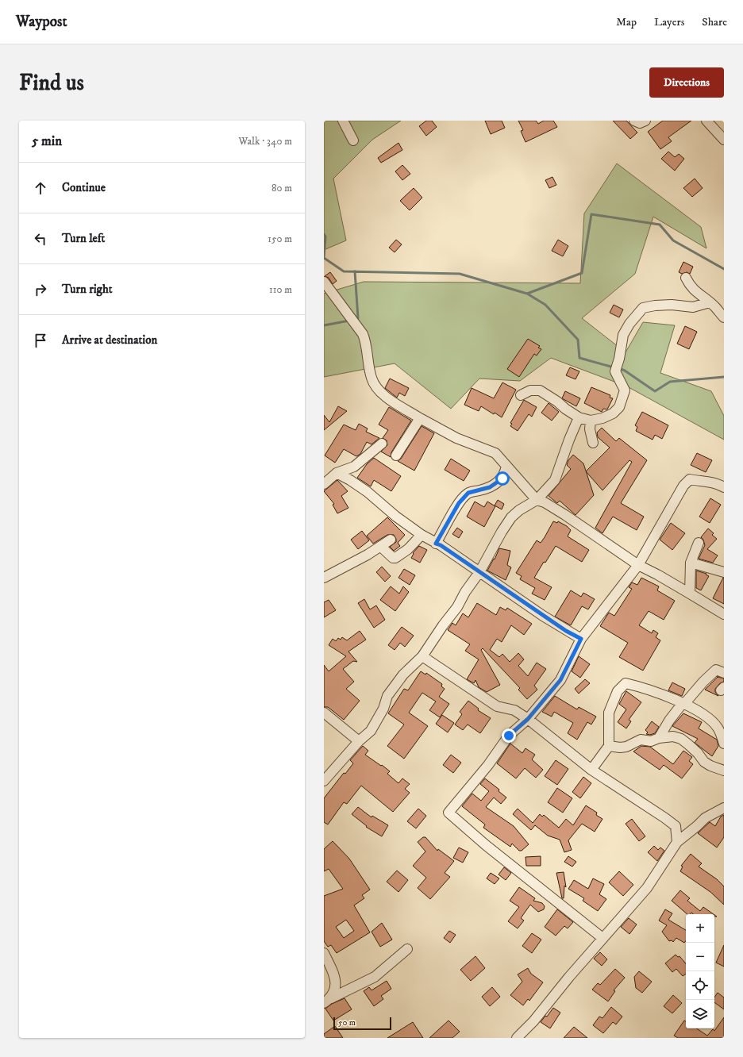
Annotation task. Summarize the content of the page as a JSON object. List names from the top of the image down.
{
  "scale_bar": "50 m",
  "page": {
    "header": "Waypost",
    "nav": ["Map", "Layers", "Share"],
    "buttons": "Directions",
    "title": "Find us",
    "heading": ["5 min", "Walk · 340 m"],
    "list": [
      ["Continue", "80 m"],
      ["Turn left", "150 m"],
      ["Turn right", "110 m"],
      "Arrive at destination"
    ],
    "map_buttons": ["+", "−"],
    "scale": "50 m"
  }
}
